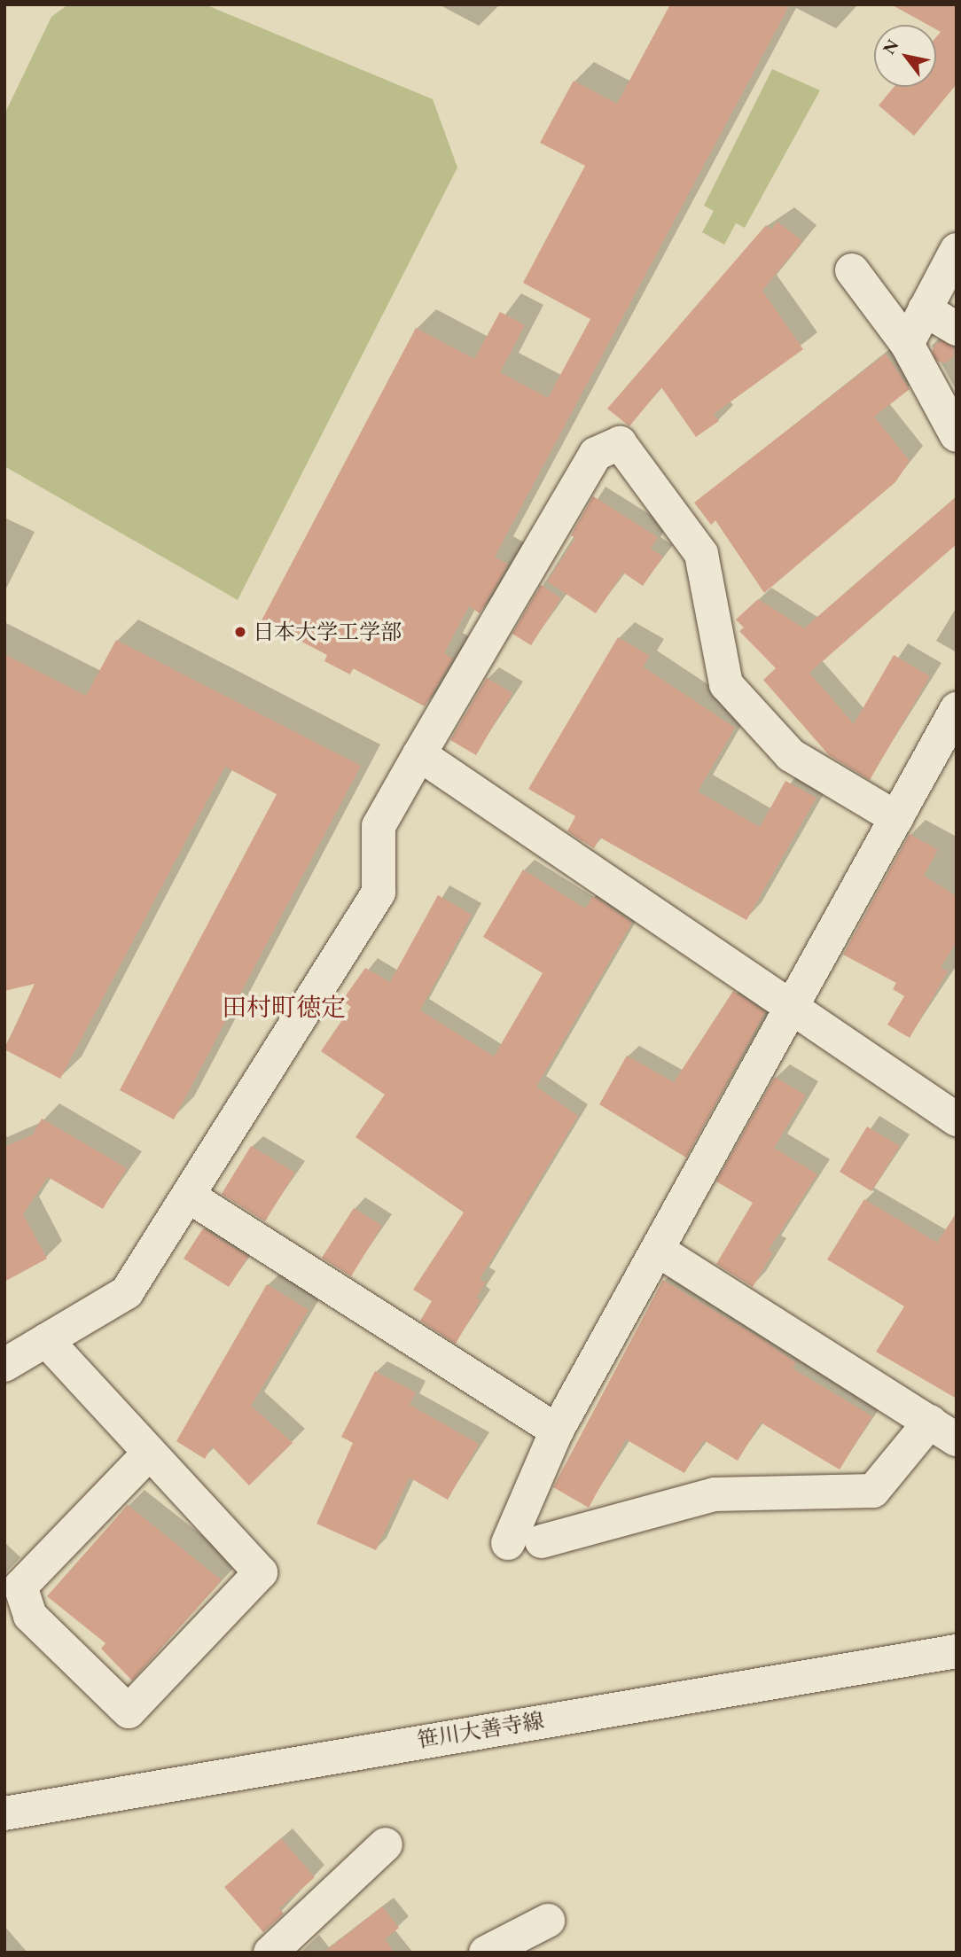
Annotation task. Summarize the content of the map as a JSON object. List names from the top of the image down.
{
  "streets": {
    "street": ["笹川大善寺線"]
  },
  "districts": ["田村町徳定"],
  "places": ["日本大学工学部"],
  "north": "top left"
}
